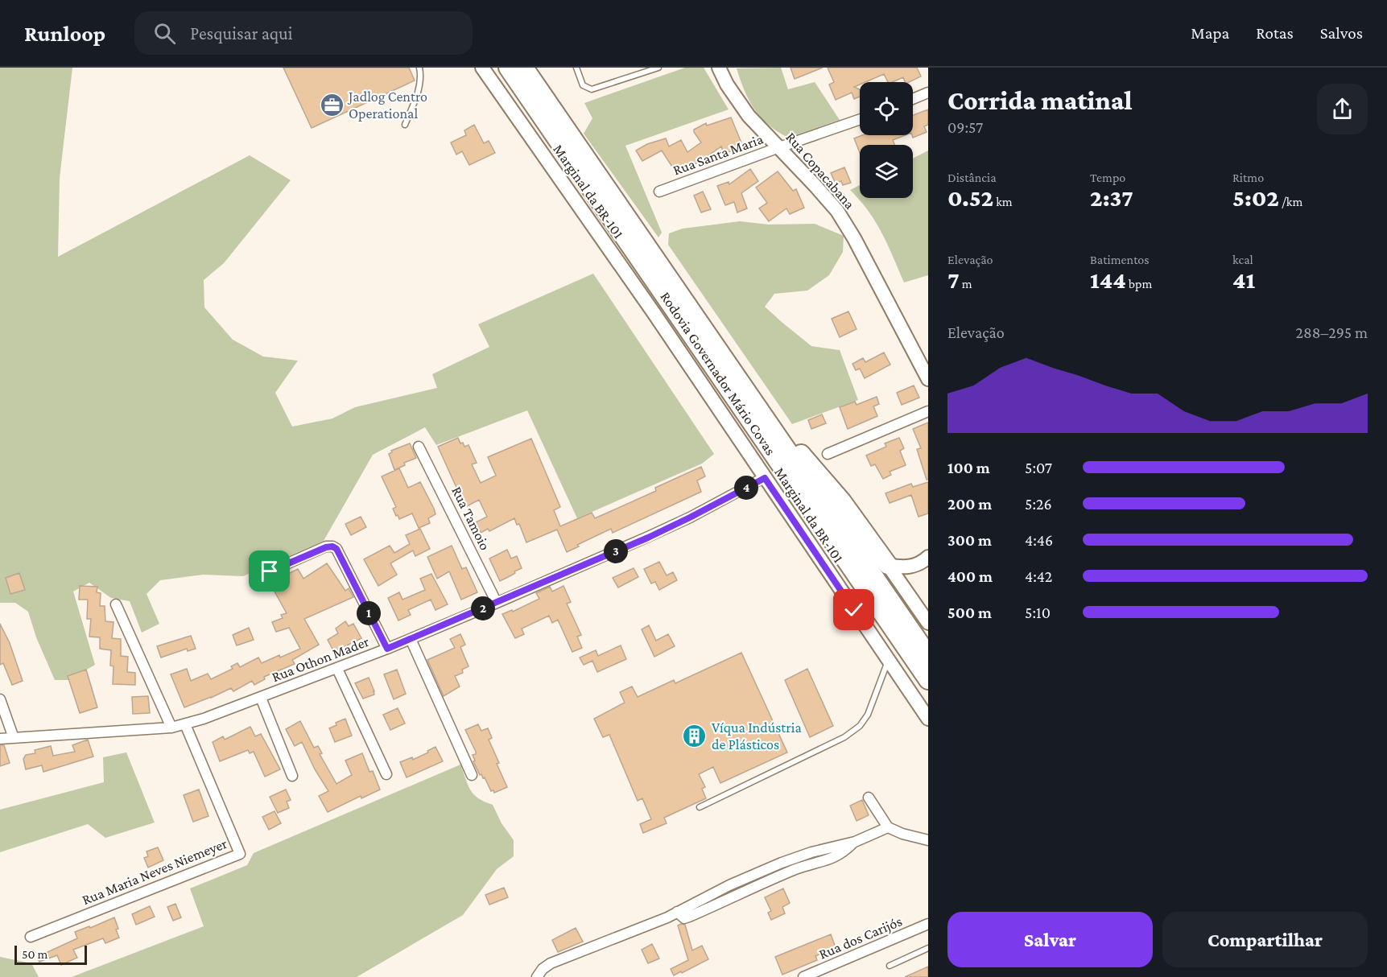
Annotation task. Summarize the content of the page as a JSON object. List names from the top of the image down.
{
  "streets": {
    "highway": ["Rodovia Governador Mário Covas"],
    "main road": ["Rua Copacabana", "Marginal da BR-101"],
    "street": [
      "Rua Santa Maria",
      "Rua Tamoio",
      "Rua Othon Mader",
      "Rua Maria Neves Niemeyer",
      "Rua dos Carijós"
    ]
  },
  "crossings": [
    ["Rua Santa Maria", "Rua Copacabana"],
    ["Marginal da BR-101", "Rua Othon Mader"],
    ["Rua Tamoio", "Rua Othon Mader"],
    ["Rua Othon Mader", "Rua Maria Neves Niemeyer"]
  ],
  "places": {
    "office": ["Jadlog Centro Operational"],
    "building": ["Víqua Indústria de Plásticos"]
  },
  "scale_bar": "50 m",
  "page": {
    "header": "Runloop",
    "search": "Pesquisar aqui",
    "nav": ["Mapa", "Rotas", "Salvos"],
    "heading": ["Corrida matinal", "09:57"],
    "stats": [
      ["Distância", "0.52 km"],
      ["Tempo", "2:37"],
      ["Ritmo", "5:02 /km"],
      ["Elevação", "7 m"],
      ["Batimentos", "144 bpm"],
      ["kcal", "41"]
    ],
    "chart": ["Elevação", "288–295 m"],
    "list": [
      {
        "name": "100 m",
        "note": "5:07"
      },
      {
        "name": "200 m",
        "note": "5:26"
      },
      {
        "name": "300 m",
        "note": "4:46"
      },
      {
        "name": "400 m",
        "note": "4:42"
      },
      {
        "name": "500 m",
        "note": "5:10"
      }
    ],
    "pins": [
      "4",
      "3",
      "2",
      "1"
    ],
    "buttons": ["Salvar", "Compartilhar"],
    "scale": "50 m"
  }
}
